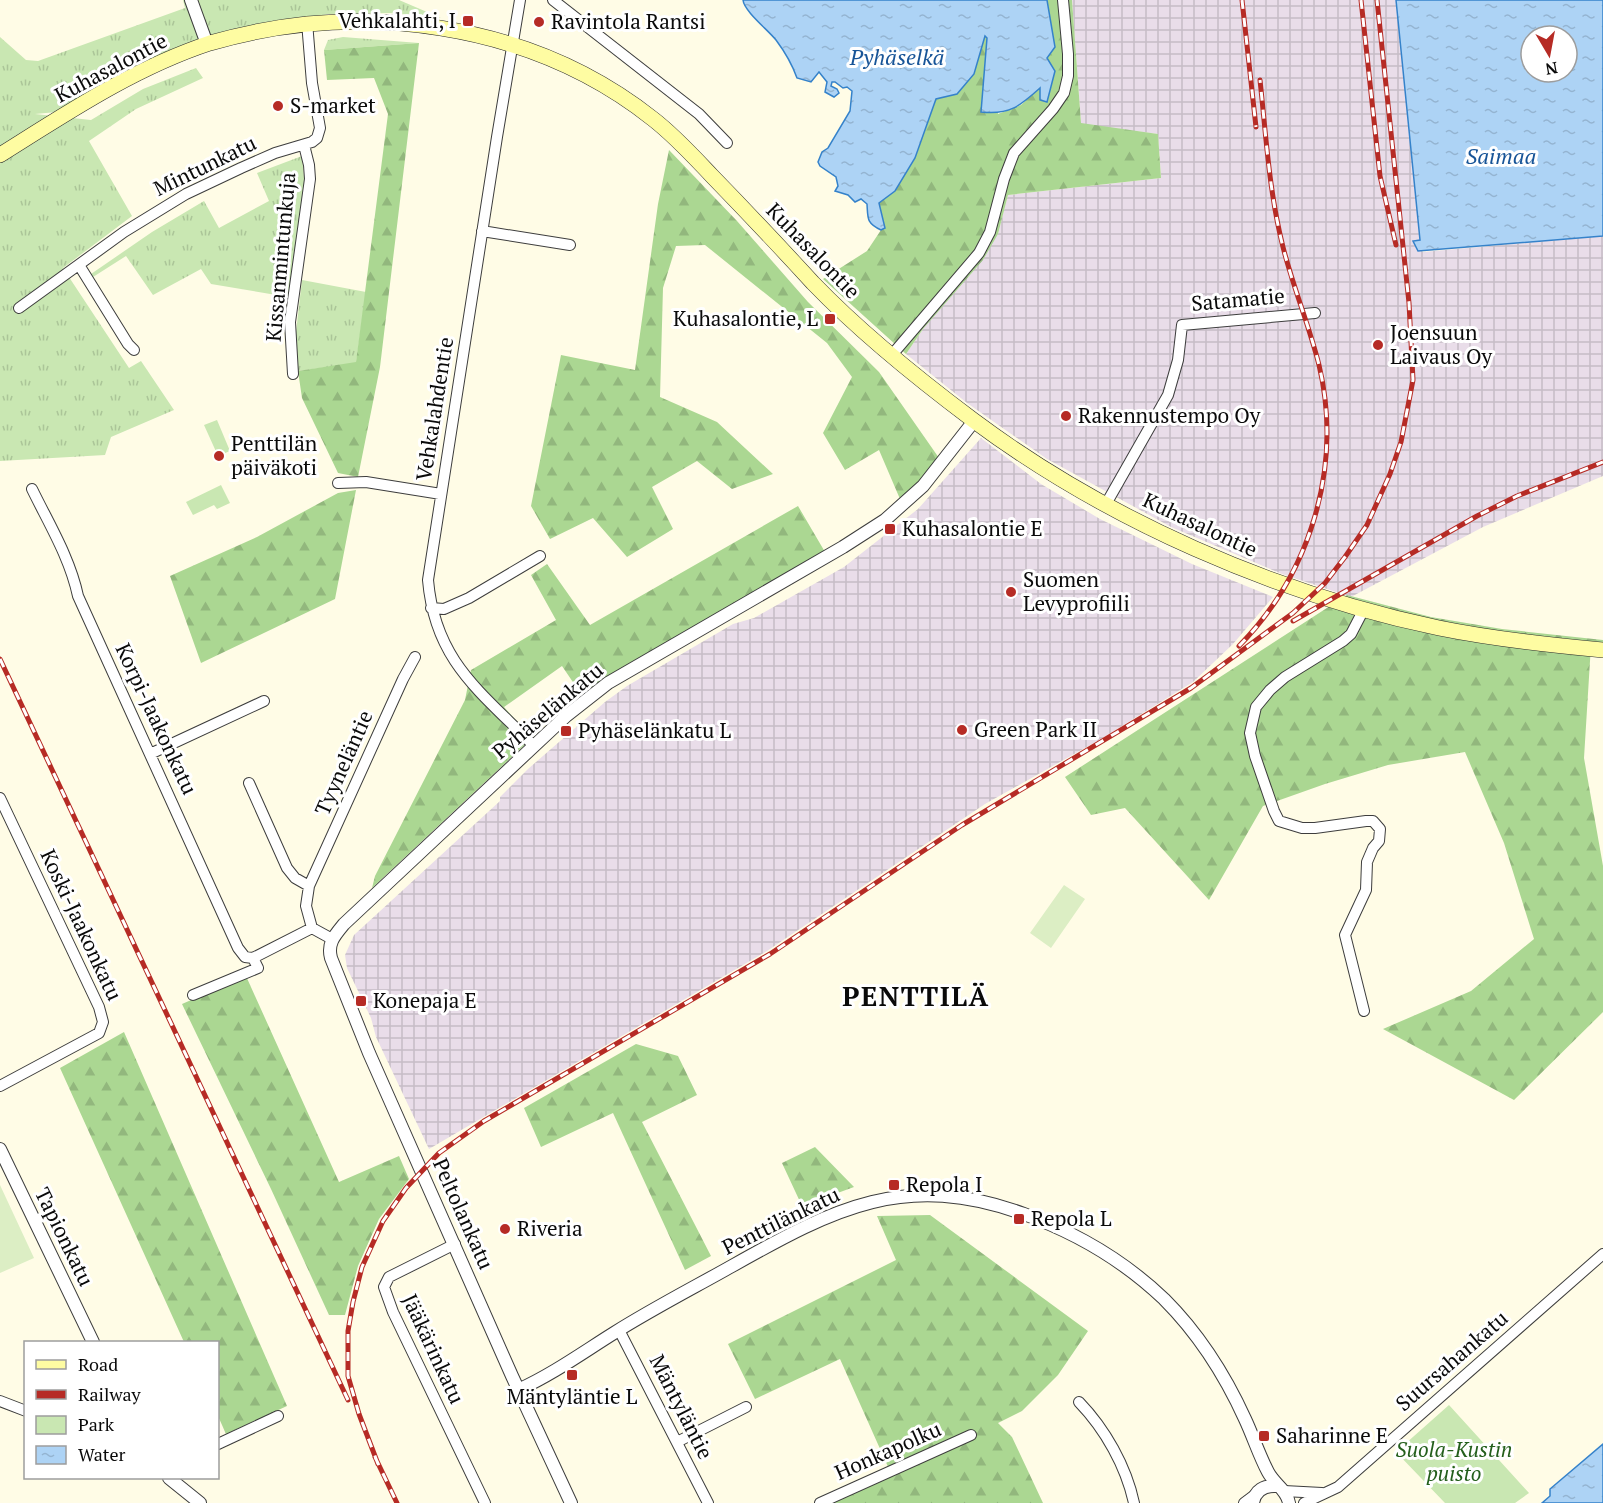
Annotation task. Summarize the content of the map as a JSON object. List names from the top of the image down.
{
  "streets": {
    "main road": ["Kuhasalontie"],
    "street": [
      "Mintunkatu",
      "Kissanmintunkuja",
      "Satamatie",
      "Vehkalahdentie",
      "Pyhäselänkatu",
      "Korpi-Jaakonkatu",
      "Tyyneläntie",
      "Koski-Jaakonkatu",
      "Peltolankatu",
      "Penttilänkatu",
      "Tapionkatu",
      "Jääkärinkatu",
      "Suursahankatu",
      "Mäntyläntie",
      "Honkapolku"
    ]
  },
  "crossings": [
    ["Kuhasalontie", "Satamatie"],
    ["Kuhasalontie", "Vehkalahdentie"],
    ["Kuhasalontie", "Pyhäselänkatu"],
    ["Mintunkatu", "Kissanmintunkuja"],
    ["Vehkalahdentie", "Pyhäselänkatu"],
    ["Pyhäselänkatu", "Peltolankatu"],
    ["Peltolankatu", "Penttilänkatu"],
    ["Peltolankatu", "Jääkärinkatu"],
    ["Penttilänkatu", "Mäntyläntie"]
  ],
  "districts": ["PENTTILÄ"],
  "water": ["Pyhäselkä", "Saimaa"],
  "parks": ["Suola-Kustin puisto"],
  "places": {
    "transit": [
      "Vehkalahti, I",
      "Kuhasalontie, L",
      "Kuhasalontie E",
      "Pyhäselänkatu L",
      "Konepaja E",
      "Repola I",
      "Repola L",
      "Mäntyläntie L",
      "Saharinne E"
    ],
    "other": [
      "Ravintola Rantsi",
      "S-market",
      "Joensuun Laivaus Oy",
      "Rakennustempo Oy",
      "Penttilän päiväkoti",
      "Suomen Levyprofiili",
      "Green Park II",
      "Riveria"
    ]
  },
  "legend": [
    "Road",
    "Railway",
    "Park",
    "Water"
  ],
  "north": "bottom"
}
